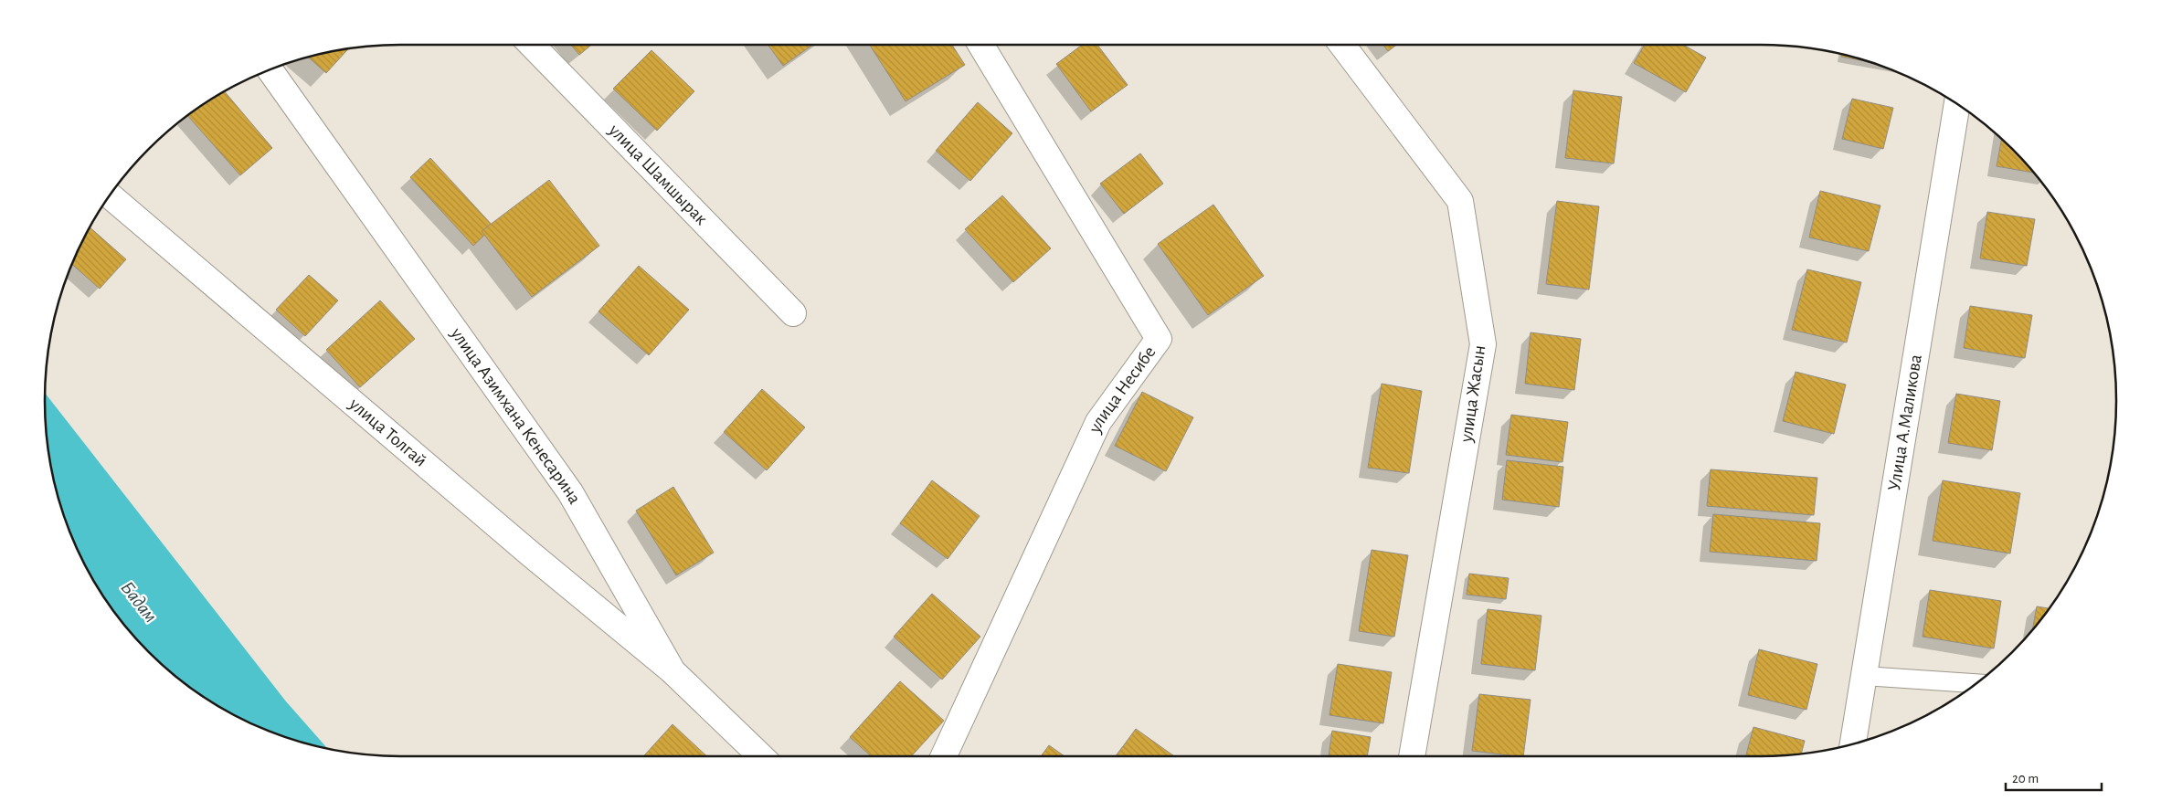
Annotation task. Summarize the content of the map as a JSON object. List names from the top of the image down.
{
  "streets": {
    "street": [
      "улица Шамшырак",
      "улица Несибе",
      "улица Жасын",
      "улица Азимхана Кенесарина",
      "Улица А.Маликова",
      "улица Толгай"
    ]
  },
  "crossings": [
    ["улица Азимхана Кенесарина", "улица Толгай"]
  ],
  "water": ["Бадам"],
  "scale_bar": "20 m"
}
